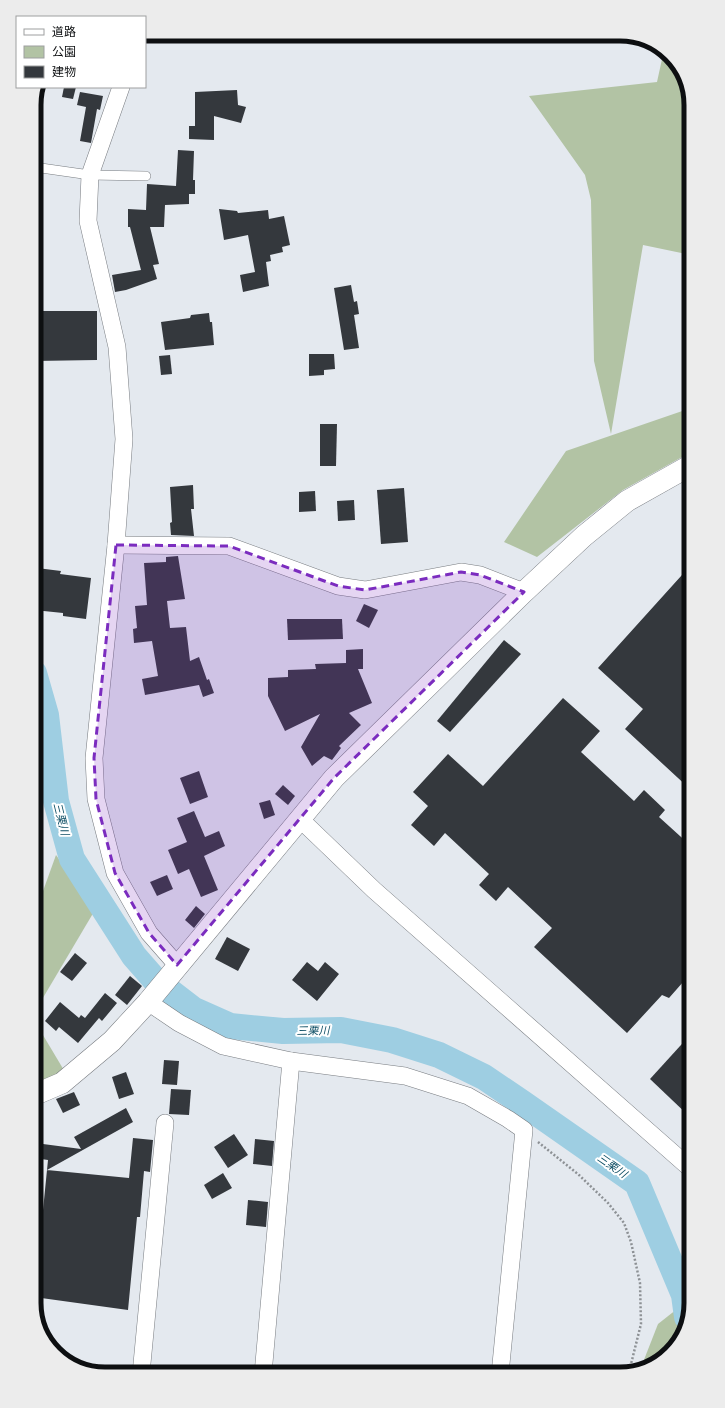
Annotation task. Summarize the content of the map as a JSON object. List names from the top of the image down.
{
  "water": ["三栗川"],
  "legend": ["道路", "公園", "建物"]
}
